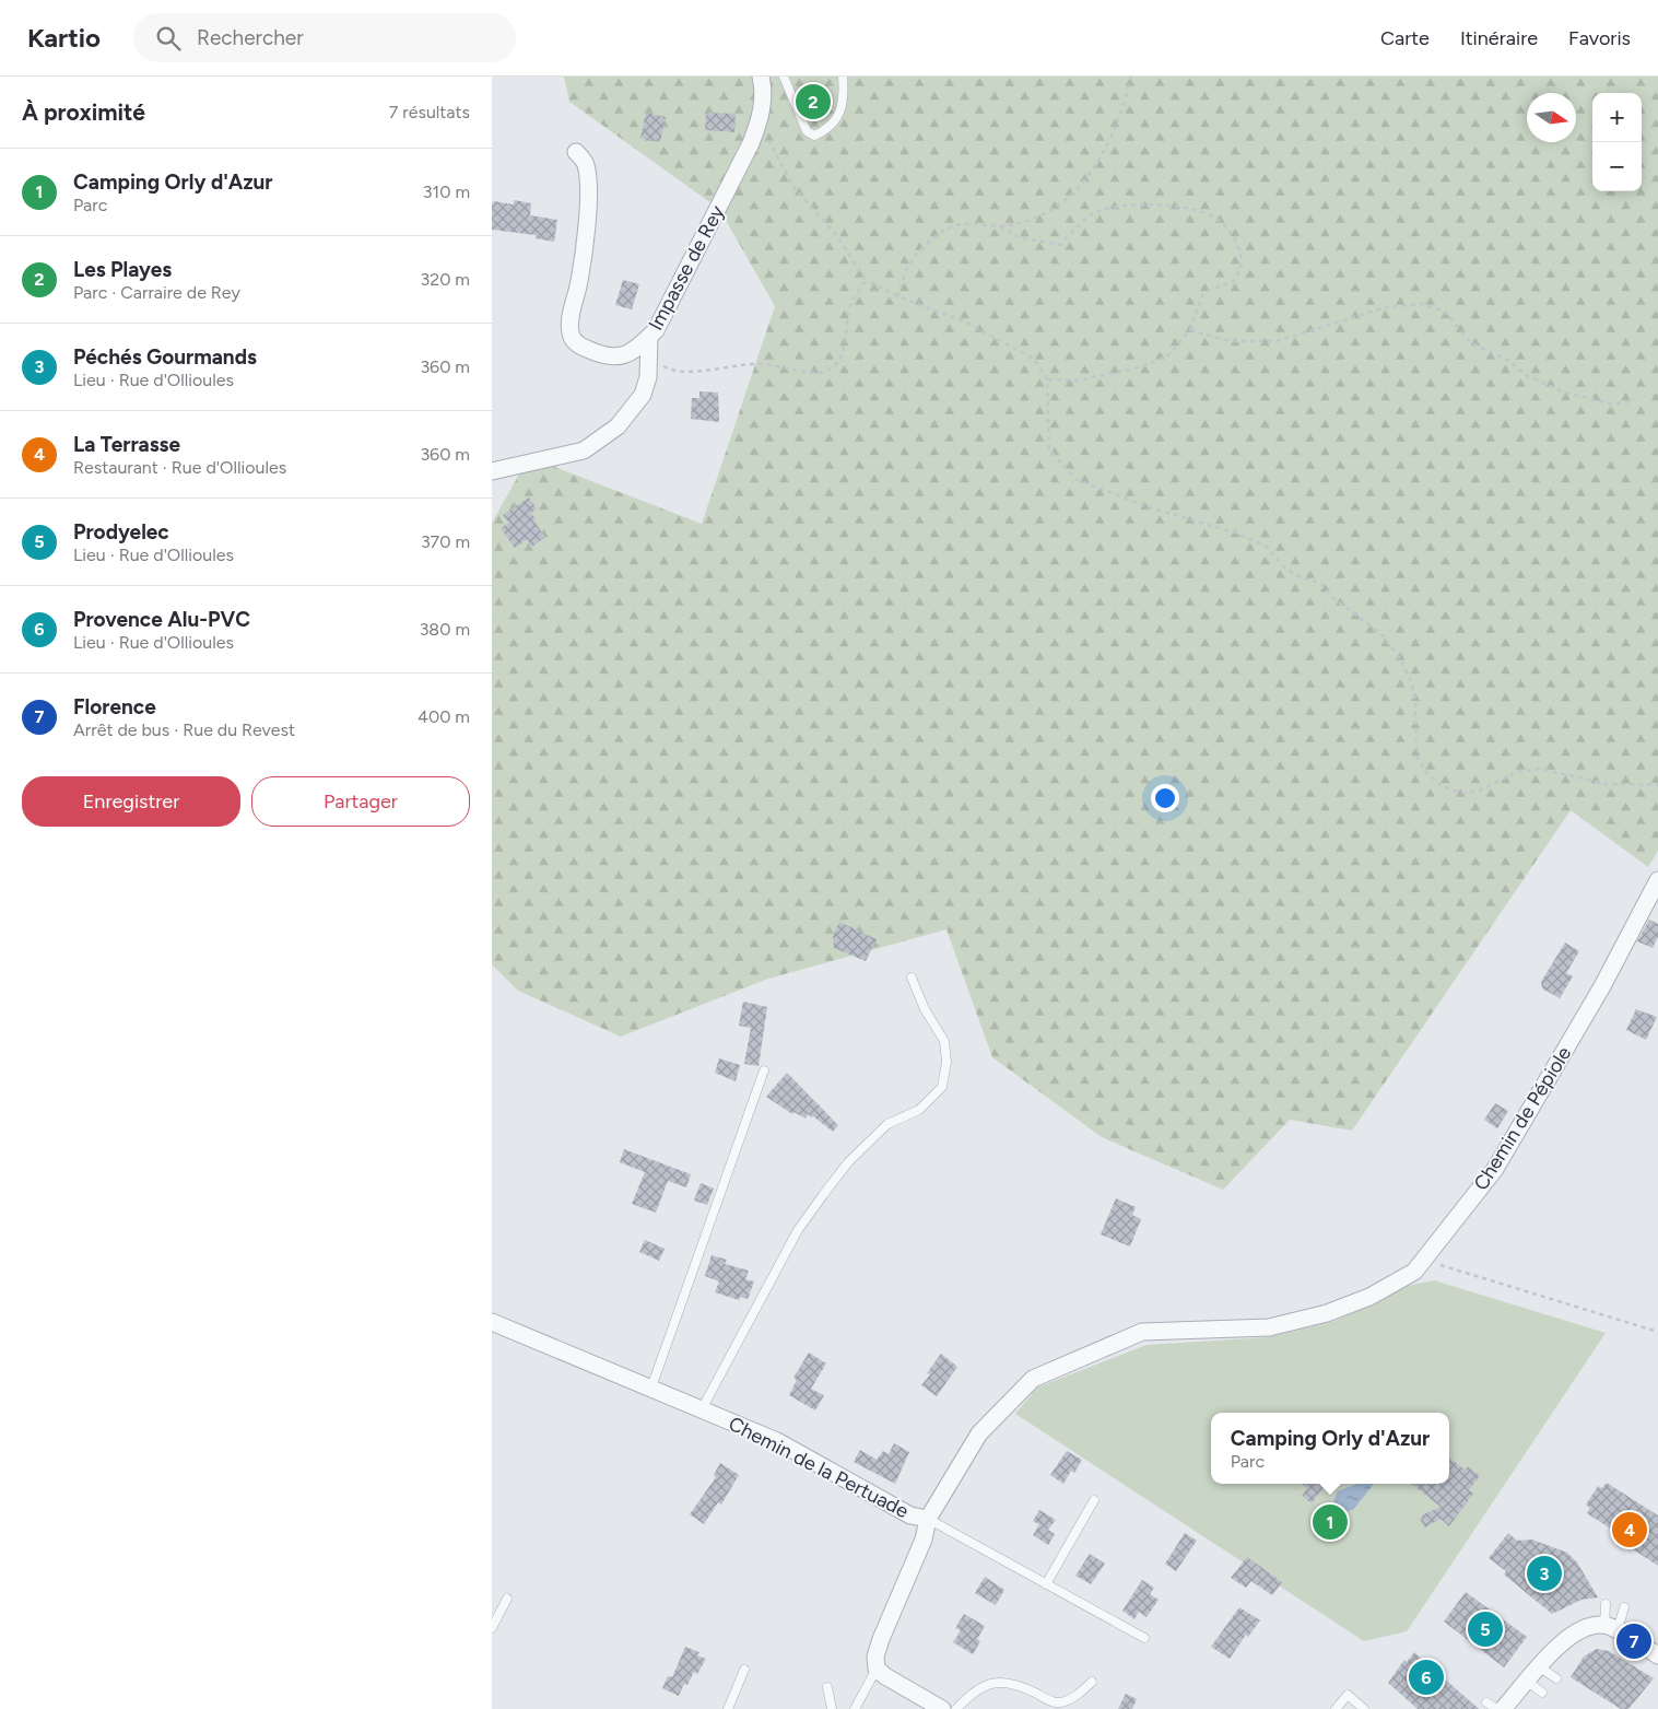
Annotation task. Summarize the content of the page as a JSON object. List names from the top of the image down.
{
  "streets": {
    "street": ["Impasse de Rey", "Chemin de Pépiole", "Chemin de la Pertuade"]
  },
  "crossings": [
    ["Chemin de Pépiole", "Chemin de la Pertuade"]
  ],
  "north": "right",
  "page": {
    "header": "Kartio",
    "search": "Rechercher",
    "nav": ["Carte", "Itinéraire", "Favoris"],
    "heading": ["À proximité", "7 résultats"],
    "pins": [
      "2",
      "1",
      "4",
      "3",
      "5",
      "7",
      "6"
    ],
    "map_buttons": ["+", "−"],
    "list": [
      {
        "mark": "1",
        "name": "Camping Orly d'Azur",
        "note": "Parc",
        "value": "310 m"
      },
      {
        "mark": "2",
        "name": "Les Playes",
        "note": "Parc · Carraire de Rey",
        "value": "320 m"
      },
      {
        "mark": "3",
        "name": "Péchés Gourmands",
        "note": "Lieu · Rue d'Ollioules",
        "value": "360 m"
      },
      {
        "mark": "4",
        "name": "La Terrasse",
        "note": "Restaurant · Rue d'Ollioules",
        "value": "360 m"
      },
      {
        "mark": "5",
        "name": "Prodyelec",
        "note": "Lieu · Rue d'Ollioules",
        "value": "370 m"
      },
      {
        "mark": "6",
        "name": "Provence Alu-PVC",
        "note": "Lieu · Rue d'Ollioules",
        "value": "380 m"
      },
      {
        "mark": "7",
        "name": "Florence",
        "note": "Arrêt de bus · Rue du Revest",
        "value": "400 m"
      }
    ],
    "buttons": ["Enregistrer", "Partager"],
    "popup": ["Camping Orly d'Azur", "Parc"]
  }
}
